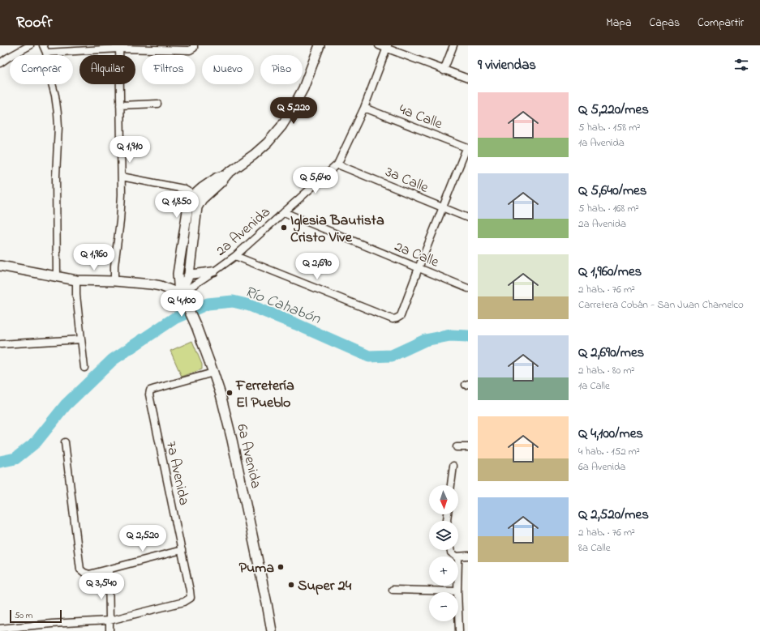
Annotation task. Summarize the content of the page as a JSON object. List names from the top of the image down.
{
  "streets": {
    "main road": ["6a Avenida"],
    "street": [
      "4a Calle",
      "3a Calle",
      "2a Avenida",
      "2a Calle",
      "7a Avenida"
    ]
  },
  "crossings": [
    ["4a Calle", "2a Avenida"],
    ["3a Calle", "2a Avenida"],
    ["2a Avenida", "2a Calle"],
    ["2a Avenida", "6a Avenida"],
    ["6a Avenida", "7a Avenida"]
  ],
  "water": ["Río Cahabón"],
  "places": [
    "Iglesia Bautista Cristo Vive",
    "Ferretería El Pueblo",
    "Puma",
    "Super 24"
  ],
  "scale_bar": "50 m",
  "north": "bottom",
  "page": {
    "header": "Roofr",
    "nav": ["Mapa", "Capas", "Compartir"],
    "heading": "9 viviendas",
    "chip": [
      "Comprar",
      "Alquilar",
      "Filtros",
      "Nuevo",
      "Piso"
    ],
    "list": [
      {
        "name": "Q 5,220/mes",
        "note": "5 hab. · 158 m² · 1a Avenida"
      },
      {
        "name": "Q 5,640/mes",
        "note": "5 hab. · 168 m² · 2a Avenida"
      },
      {
        "name": "Q 1,960/mes",
        "note": "2 hab. · 76 m² · Carretera Cobán - San Juan Chamelco"
      },
      {
        "name": "Q 2,690/mes",
        "note": "2 hab. · 80 m² · 1a Calle"
      },
      {
        "name": "Q 4,100/mes",
        "note": "4 hab. · 152 m² · 6a Avenida"
      },
      {
        "name": "Q 2,520/mes",
        "note": "2 hab. · 76 m² · 8a Calle"
      }
    ],
    "price": [
      "Q 5,220",
      "Q 1,910",
      "Q 5,640",
      "Q 1,850",
      "Q 1,960",
      "Q 2,690",
      "Q 4,100",
      "Q 2,520",
      "Q 3,540"
    ],
    "map_buttons": ["+", "−"],
    "scale": "50 m"
  }
}
